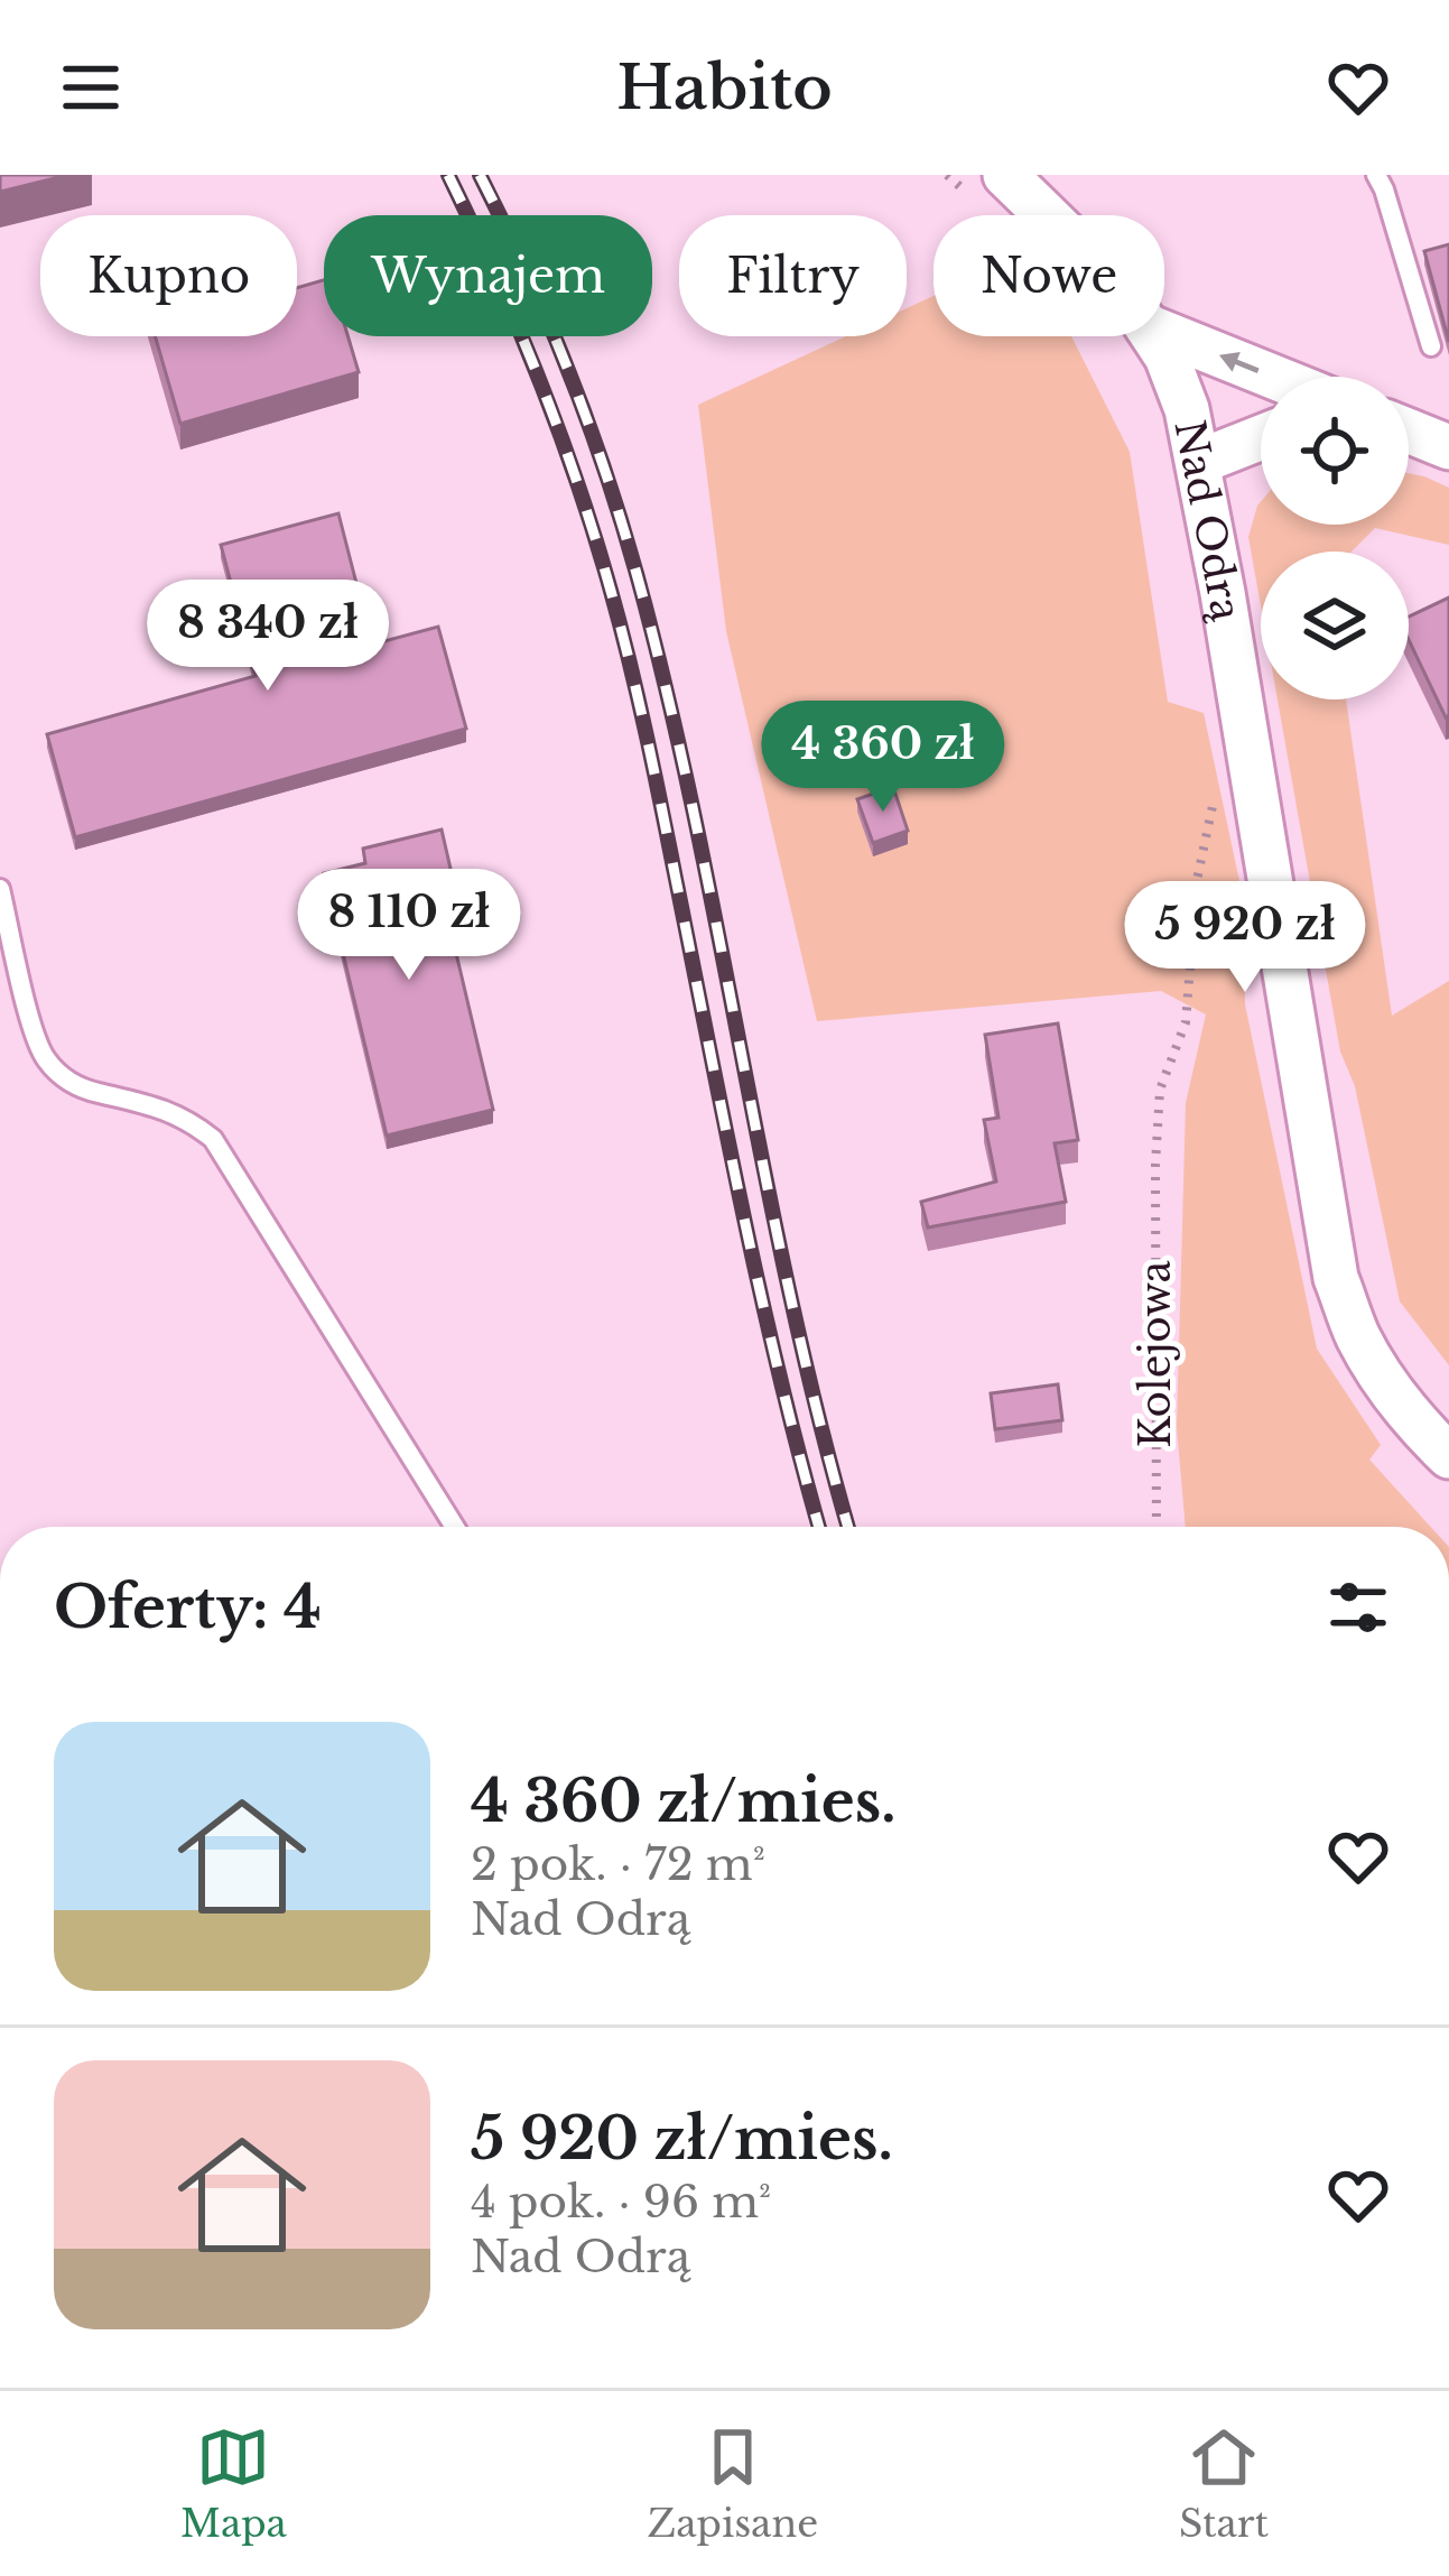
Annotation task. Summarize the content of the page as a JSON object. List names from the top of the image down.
{
  "streets": {
    "street": ["Nad Odrą"],
    "path": ["Kolejowa"]
  },
  "page": {
    "header": "Habito",
    "chip": [
      "Kupno",
      "Wynajem",
      "Filtry",
      "Nowe"
    ],
    "price": [
      "8 340 zł",
      "4 360 zł",
      "8 110 zł",
      "5 920 zł"
    ],
    "heading": "Oferty: 4",
    "list": [
      {
        "name": "4 360 zł/mies.",
        "note": "2 pok. · 72 m² · Nad Odrą"
      },
      {
        "name": "5 920 zł/mies.",
        "note": "4 pok. · 96 m² · Nad Odrą"
      }
    ],
    "tabs": ["Mapa", "Zapisane", "Start"]
  }
}
